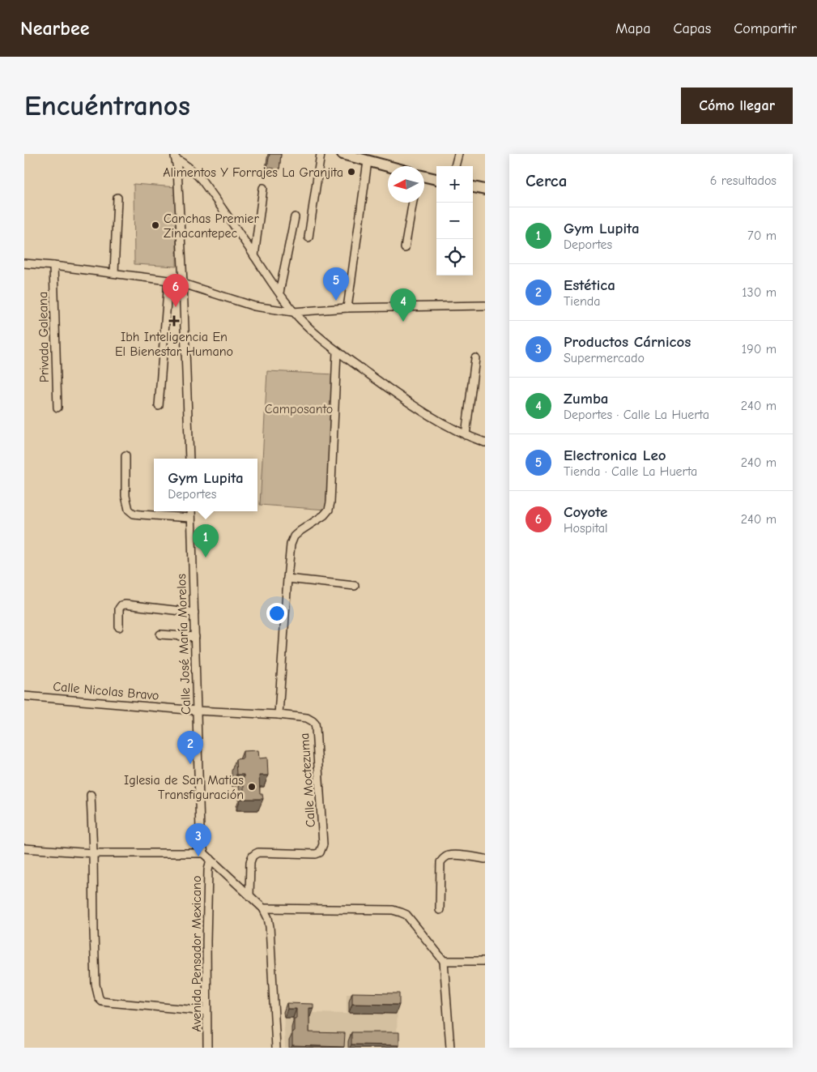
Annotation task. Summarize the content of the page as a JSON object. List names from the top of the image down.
{
  "streets": {
    "street": [
      "Privada Galeana",
      "Calle José María Morelos",
      "Calle Nicolas Bravo",
      "Calle Moctezuma",
      "Avenida Pensador Mexicano"
    ]
  },
  "crossings": [
    ["Calle José María Morelos", "Calle Nicolas Bravo"],
    ["Calle Nicolas Bravo", "Calle Moctezuma"]
  ],
  "parks": ["Camposanto"],
  "places": {
    "other": ["Alimentos Y Forrajes La Granjita", "Canchas Premier Zinacantepec", "Iglesia de San Matias Transfiguración"],
    "health": ["Ibh Inteligencia En El Bienestar Humano"]
  },
  "north": "left",
  "page": {
    "header": "Nearbee",
    "nav": ["Mapa", "Capas", "Compartir"],
    "buttons": "Cómo llegar",
    "title": "Encuéntranos",
    "heading": ["Cerca", "6 resultados"],
    "map_buttons": ["+", "−"],
    "list": [
      {
        "mark": "1",
        "name": "Gym Lupita",
        "note": "Deportes",
        "value": "70 m"
      },
      {
        "mark": "2",
        "name": "Estética",
        "note": "Tienda",
        "value": "130 m"
      },
      {
        "mark": "3",
        "name": "Productos Cárnicos",
        "note": "Supermercado",
        "value": "190 m"
      },
      {
        "mark": "4",
        "name": "Zumba",
        "note": "Deportes · Calle La Huerta",
        "value": "240 m"
      },
      {
        "mark": "5",
        "name": "Electronica Leo",
        "note": "Tienda · Calle La Huerta",
        "value": "240 m"
      },
      {
        "mark": "6",
        "name": "Coyote",
        "note": "Hospital",
        "value": "240 m"
      }
    ],
    "pins": [
      "5",
      "6",
      "4",
      "1",
      "2",
      "3"
    ],
    "popup": ["Gym Lupita", "Deportes"]
  }
}
